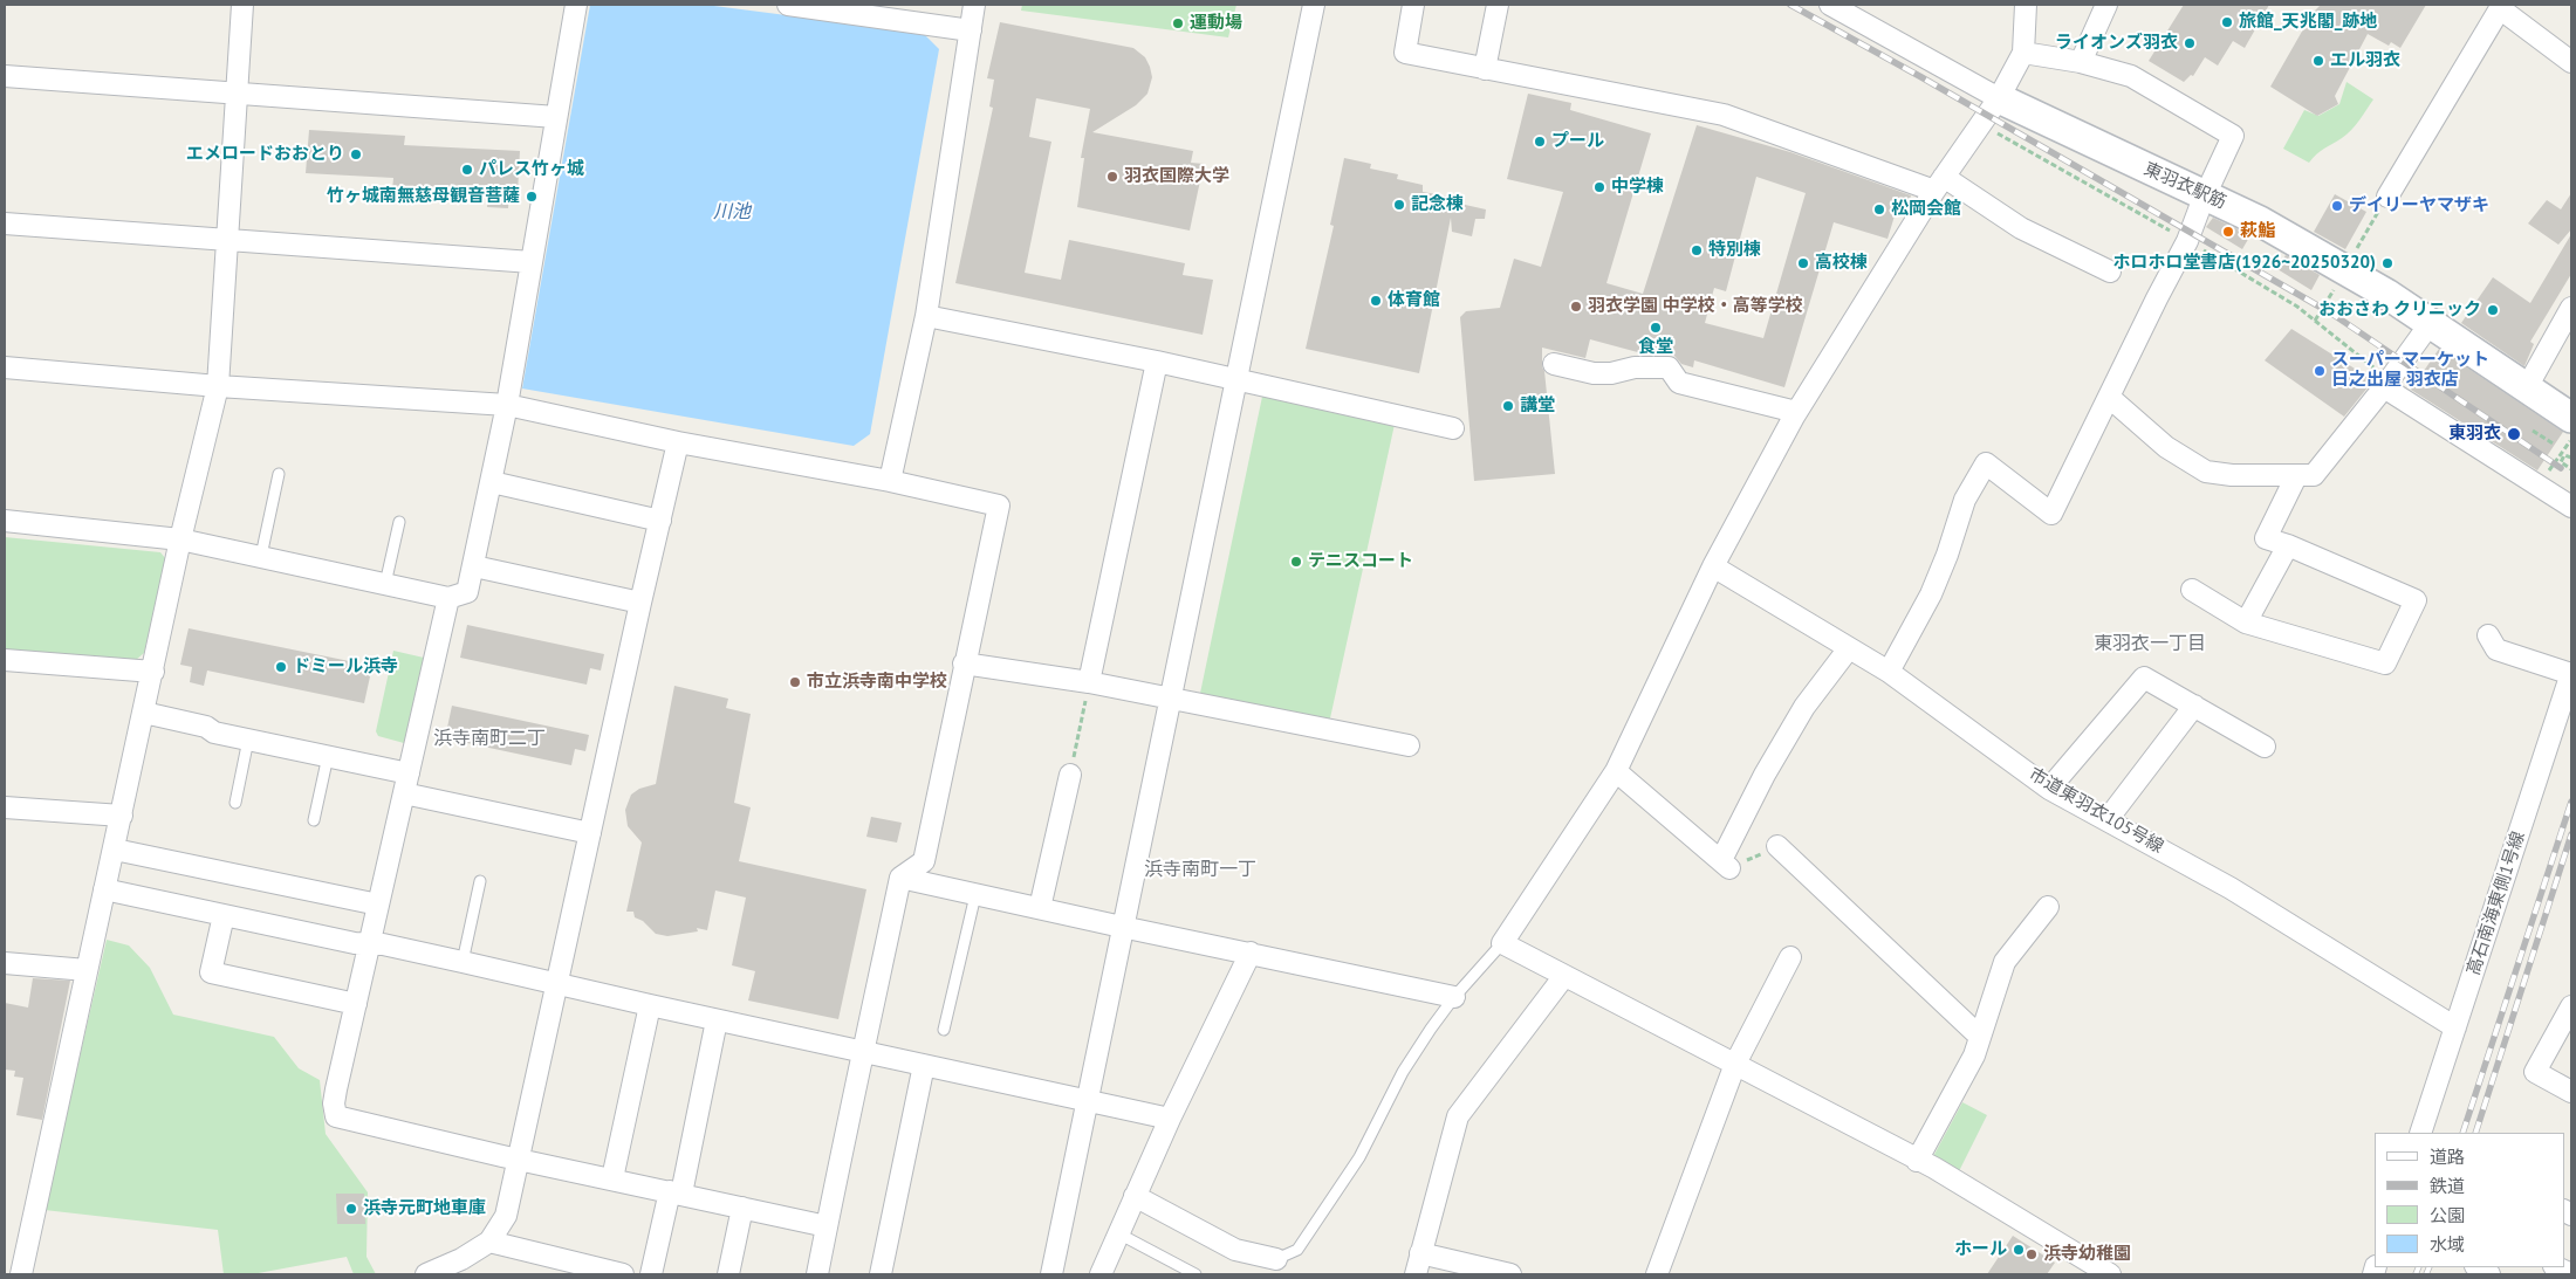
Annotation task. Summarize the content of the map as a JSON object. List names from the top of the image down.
{
  "streets": {
    "street": ["東羽衣駅筋", "市道東羽衣105号線", "高石南海東側1号線"]
  },
  "crossings": [
    ["市道東羽衣105号線", "高石南海東側1号線"]
  ],
  "districts": ["東羽衣一丁目", "浜寺南町二丁", "浜寺南町一丁"],
  "water": ["川池"],
  "places": [
    "旅館_天兆閣_跡地",
    "運動場",
    "ライオンズ羽衣",
    "エル羽衣",
    "プール",
    "エメロードおおとり",
    "パレス竹ヶ城",
    "羽衣国際大学",
    "中学棟",
    "竹ヶ城南無慈母観音菩薩",
    "記念棟",
    "デイリーヤマザキ",
    "松岡会館",
    "萩鮨",
    "特別棟",
    "高校棟",
    "ホロホロ堂書店(1926~20250320)",
    "体育館",
    "羽衣学園 中学校・高等学校",
    "おおさわ クリニック",
    "食堂",
    "スーパーマーケット 日之出屋 羽衣店",
    "講堂",
    "東羽衣",
    "テニスコート",
    "ドミール浜寺",
    "市立浜寺南中学校",
    "浜寺元町地車庫",
    "ホール",
    "浜寺幼稚園"
  ],
  "legend": [
    "道路",
    "鉄道",
    "公園",
    "水域"
  ]
}
